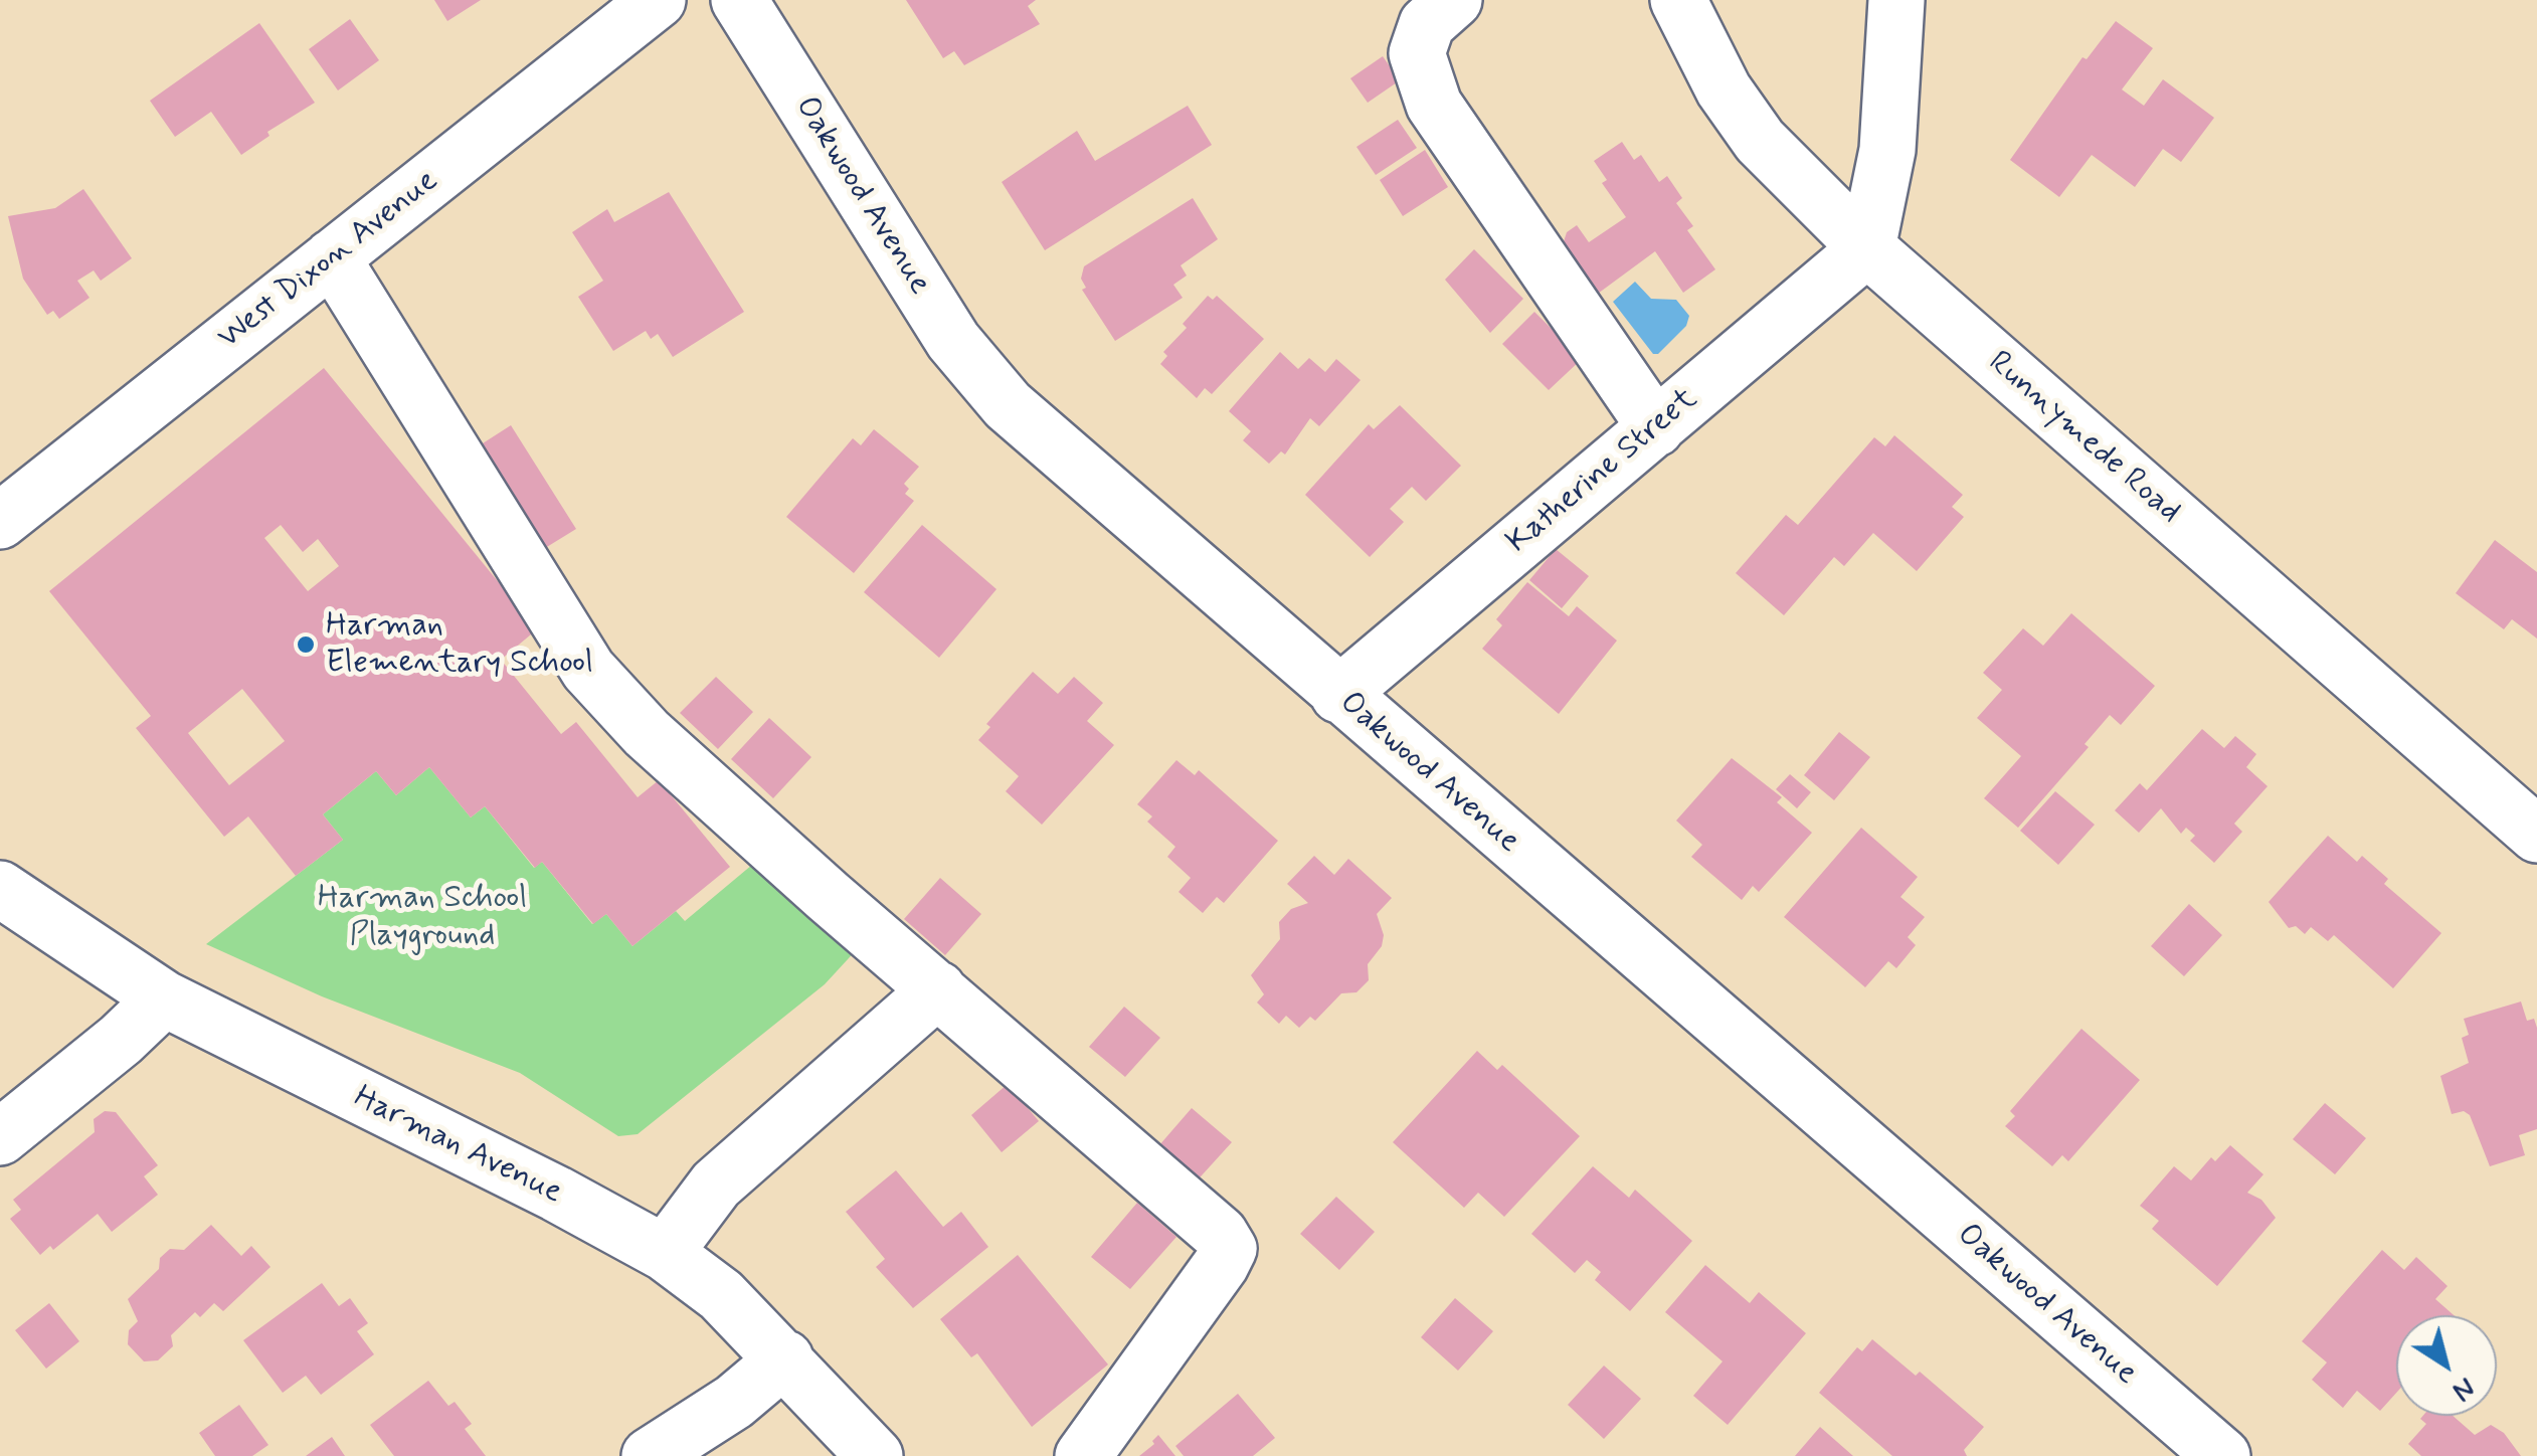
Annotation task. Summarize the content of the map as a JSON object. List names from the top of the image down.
{
  "streets": {
    "street": [
      "Oakwood Avenue",
      "West Dixon Avenue",
      "Runnymede Road",
      "Katherine Street",
      "Harman Avenue"
    ]
  },
  "crossings": [
    ["Oakwood Avenue", "Katherine Street"],
    ["Runnymede Road", "Katherine Street"]
  ],
  "parks": ["Harman School Playground"],
  "places": ["Harman Elementary School"],
  "north": "bottom right"
}
